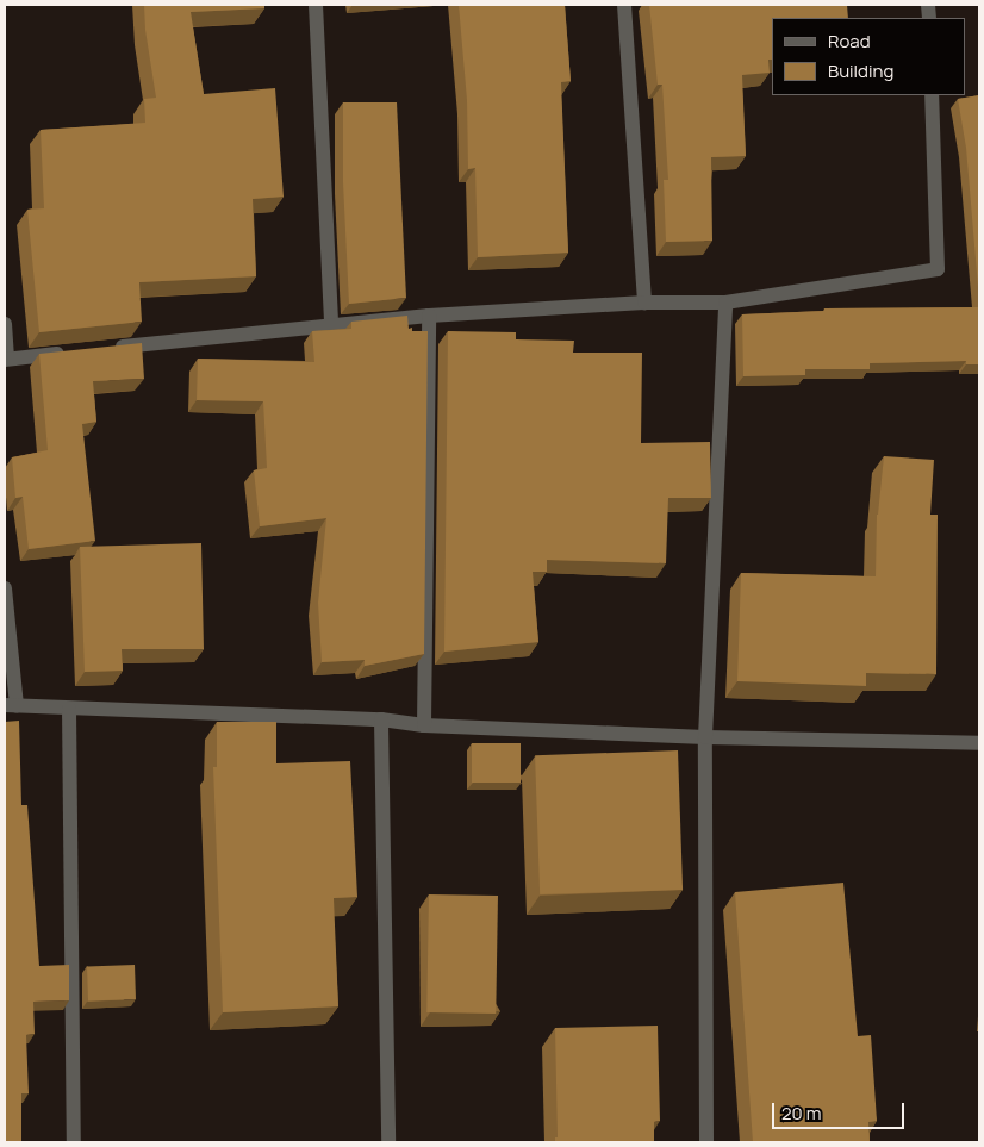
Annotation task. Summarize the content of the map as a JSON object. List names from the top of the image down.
{
  "legend": ["Road", "Building"],
  "scale_bar": "20 m"
}
